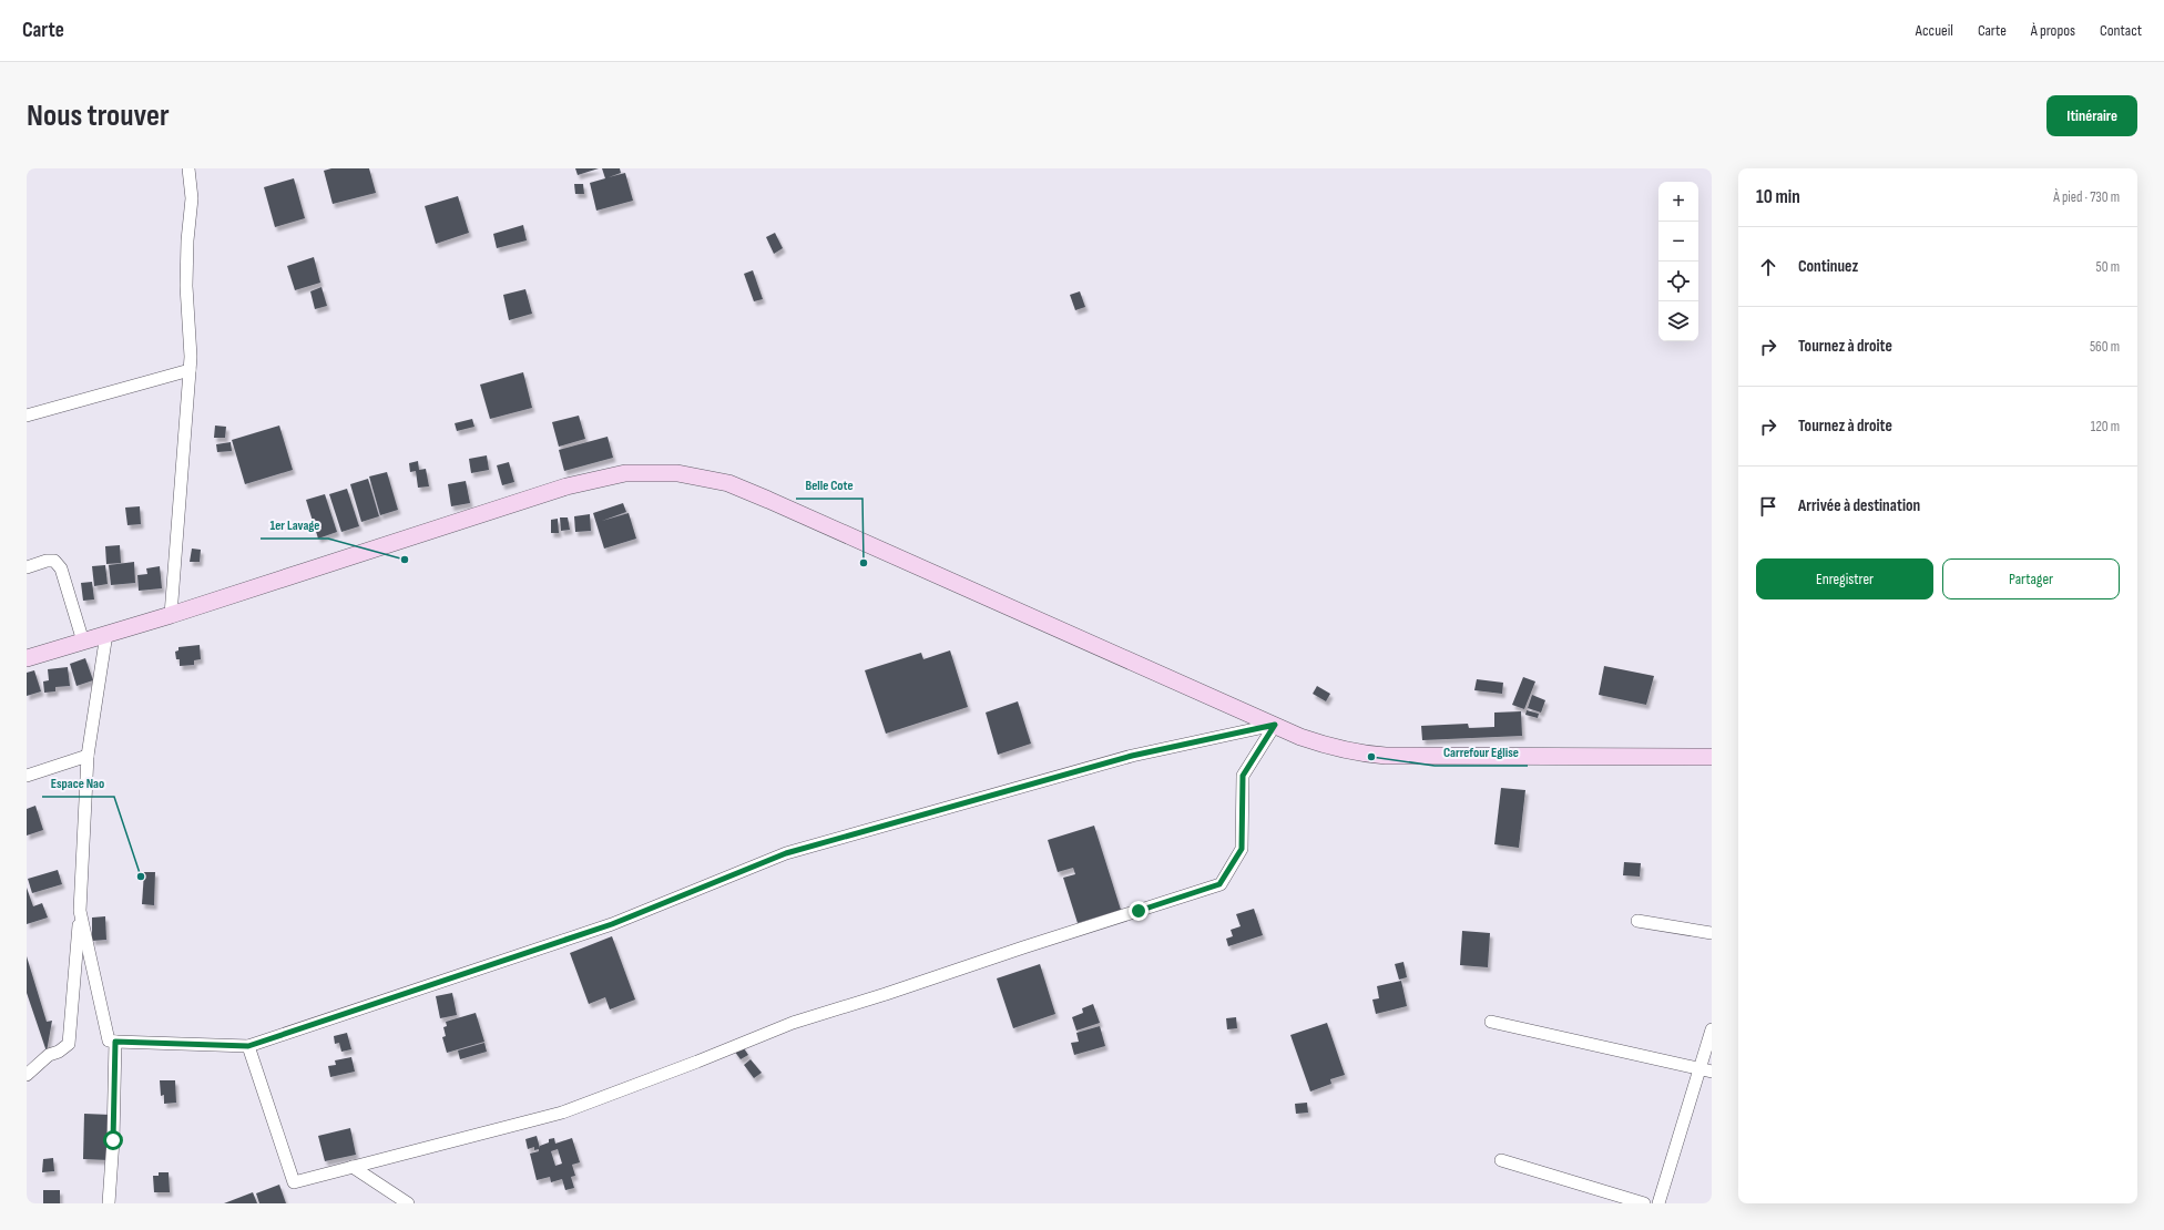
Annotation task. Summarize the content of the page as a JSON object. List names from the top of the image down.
{
  "places": [
    "1er Lavage",
    "Belle Cote",
    "Carrefour Eglise",
    "Espace Nao"
  ],
  "page": {
    "header": "Carte",
    "nav": [
      "Accueil",
      "Carte",
      "À propos",
      "Contact"
    ],
    "buttons": [
      "Itinéraire",
      ["Enregistrer", "Partager"]
    ],
    "title": "Nous trouver",
    "heading": ["10 min", "À pied · 730 m"],
    "map_buttons": ["+", "−"],
    "list": [
      ["Continuez", "50 m"],
      ["Tournez à droite", "560 m"],
      ["Tournez à droite", "120 m"],
      "Arrivée à destination"
    ]
  }
}
